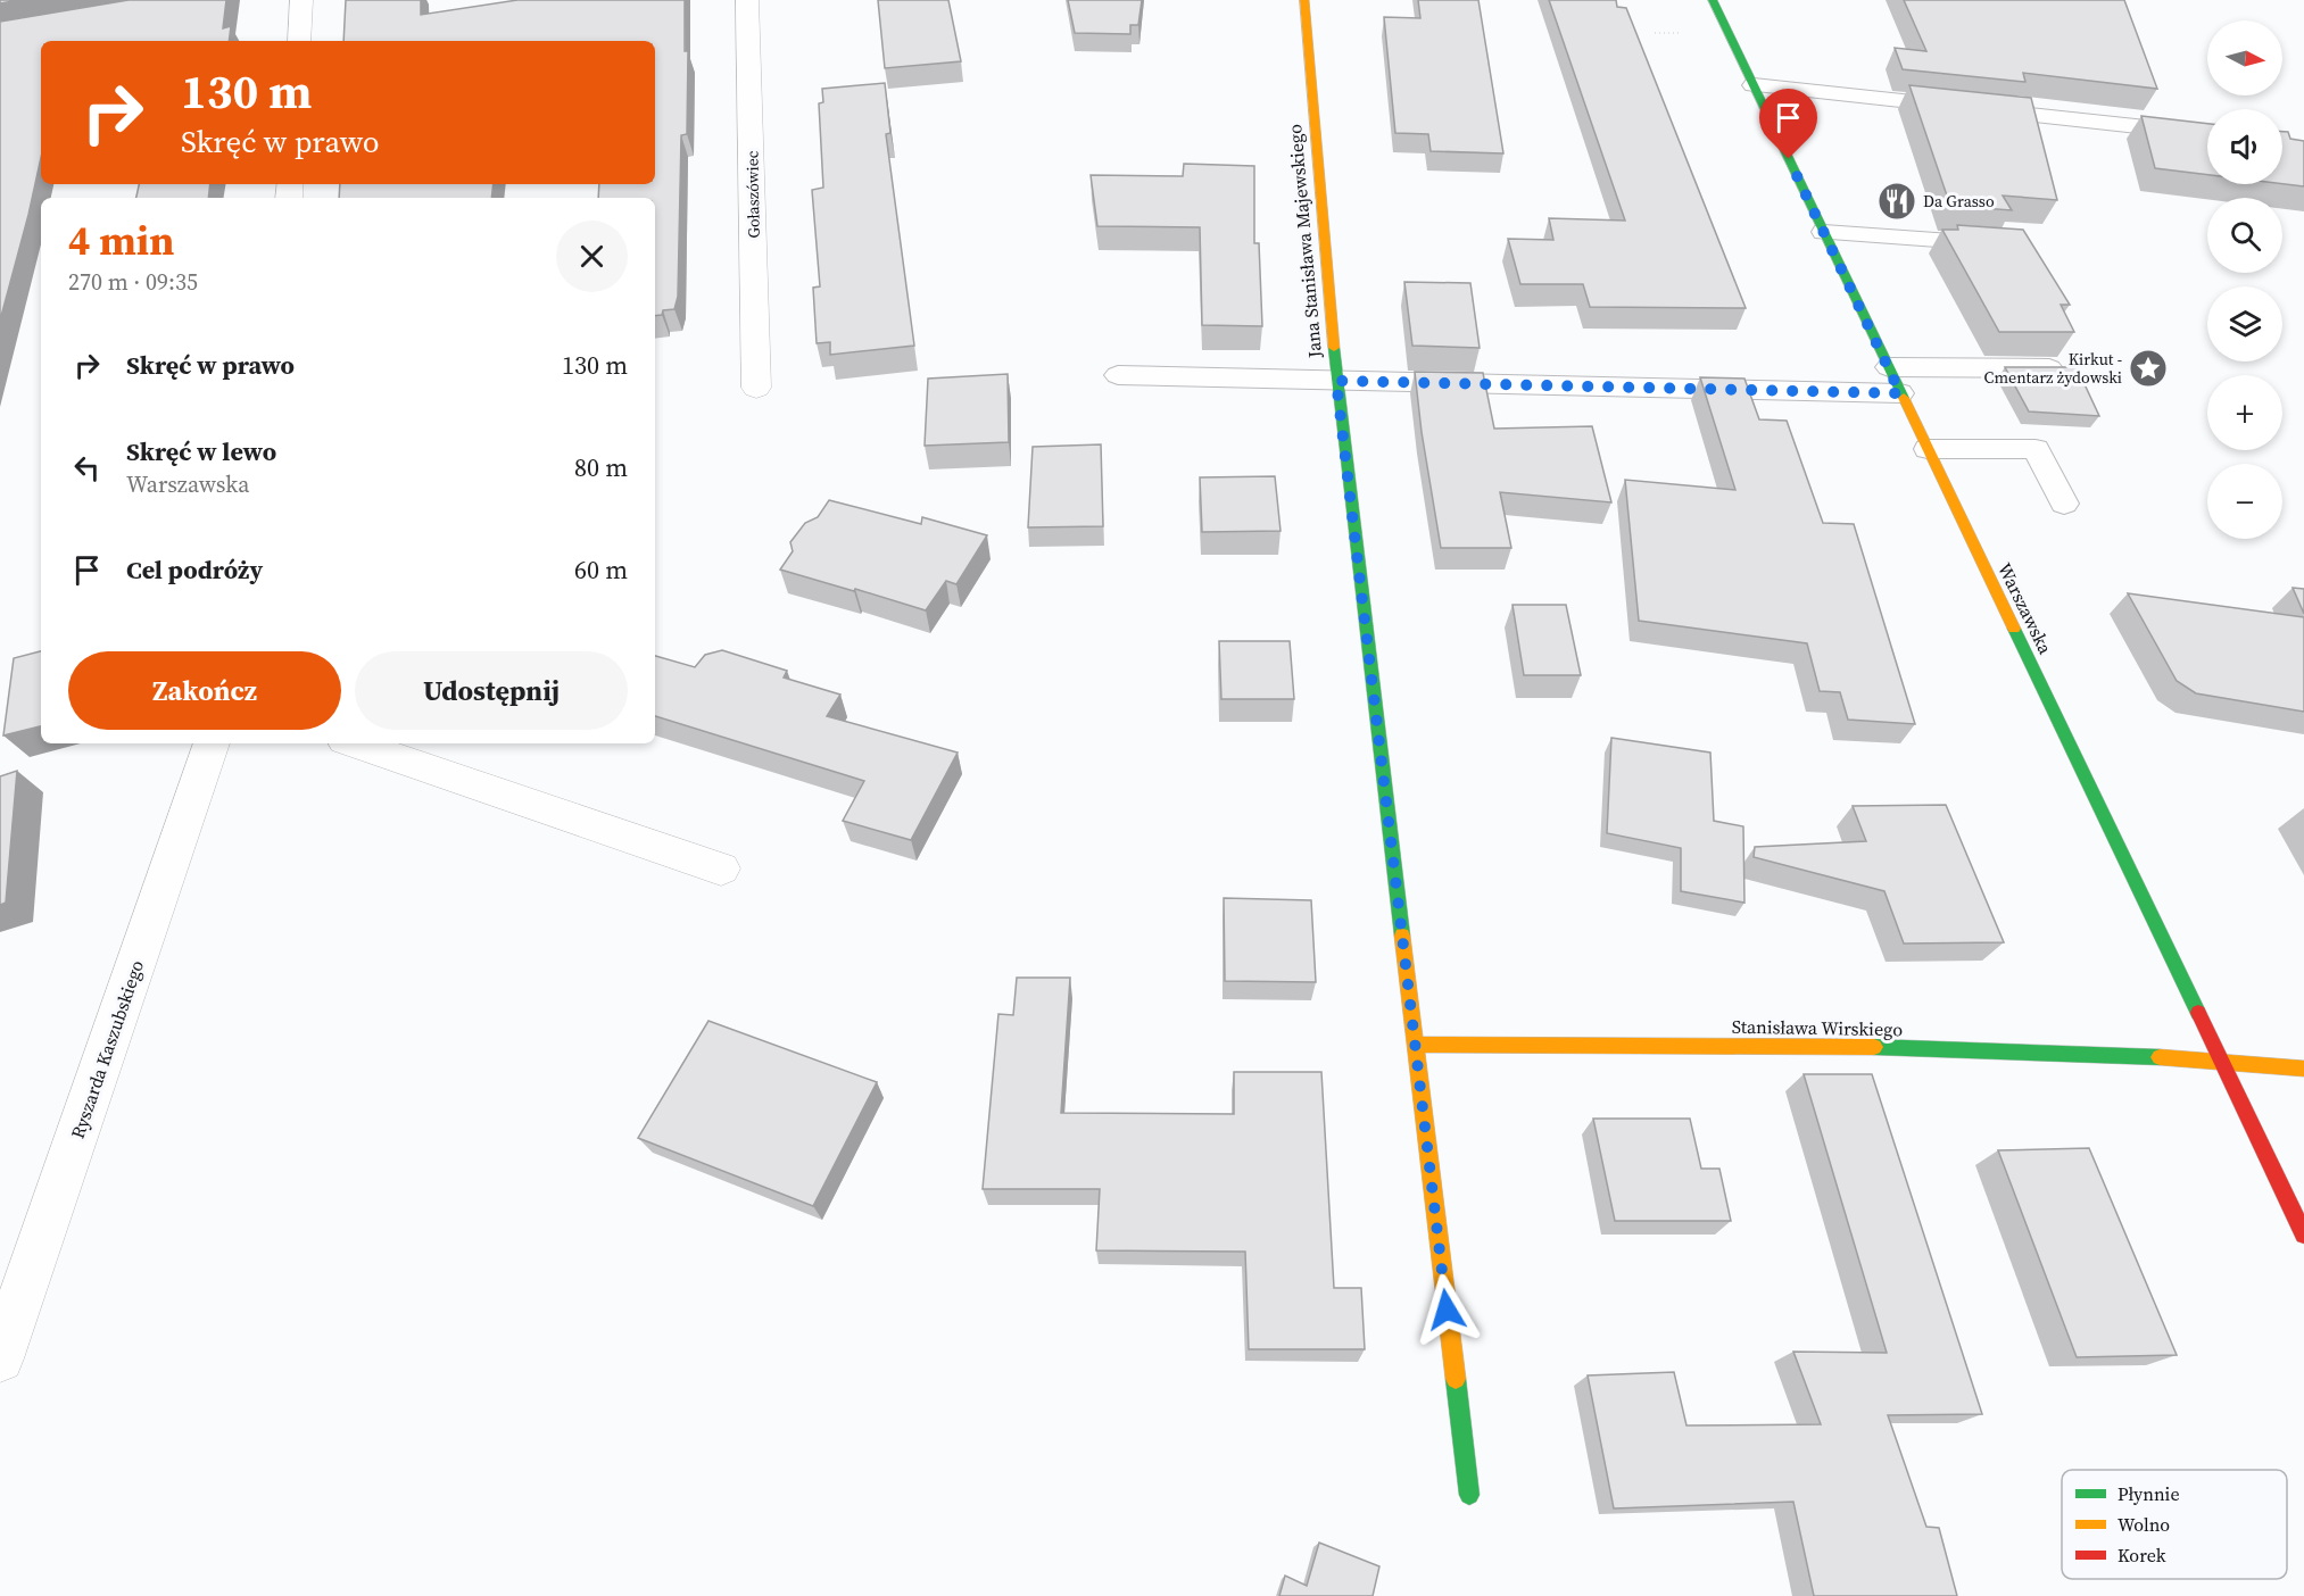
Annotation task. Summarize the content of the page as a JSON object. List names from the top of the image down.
{
  "streets": {
    "street": [
      "Gołaszówiec",
      "Jana Stanisława Majewskiego",
      "Warszawska",
      "Stanisława Wirskiego",
      "Ryszarda Kaszubskiego"
    ]
  },
  "crossings": [
    ["Jana Stanisława Majewskiego", "Stanisława Wirskiego"],
    ["Warszawska", "Stanisława Wirskiego"]
  ],
  "places": {
    "restaurant": ["Da Grasso"],
    "place": ["Kirkut - Cmentarz żydowski"]
  },
  "legend": ["Płynnie", "Wolno", "Korek"],
  "north": "right",
  "page": {
    "map_buttons": ["+", "−"],
    "turn": ["130 m", "Skręć w prawo"],
    "heading": ["4 min", "270 m · 09:35"],
    "list": [
      {
        "name": "Skręć w prawo",
        "value": "130 m"
      },
      {
        "name": "Skręć w lewo",
        "note": "Warszawska",
        "value": "80 m"
      },
      {
        "name": "Cel podróży",
        "value": "60 m"
      }
    ],
    "buttons": ["Zakończ", "Udostępnij"]
  }
}
